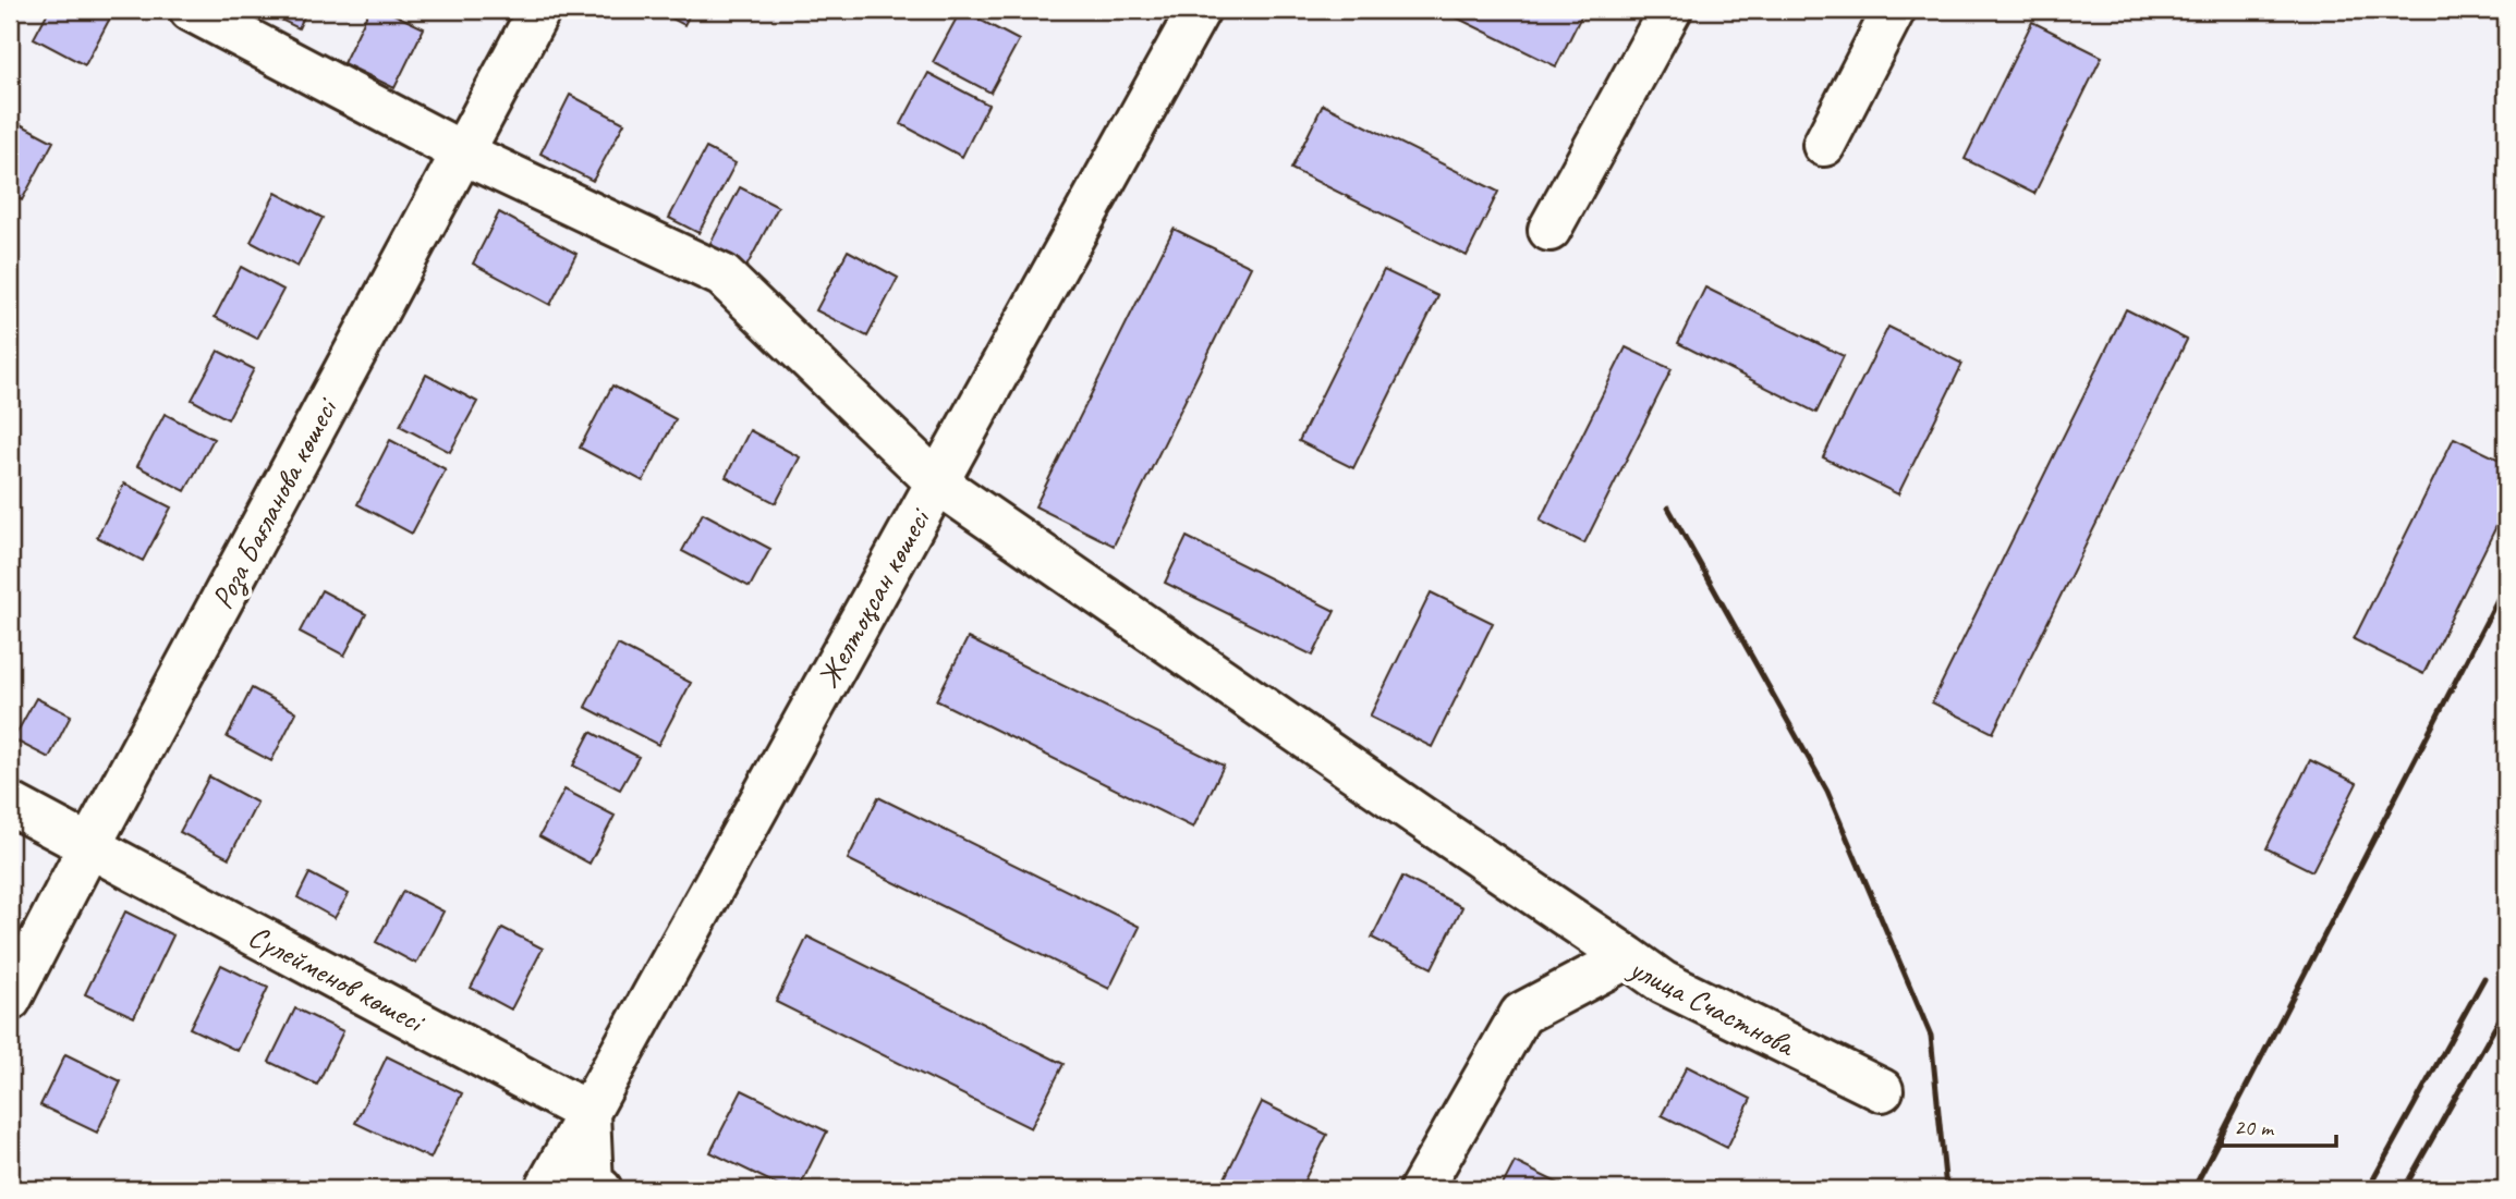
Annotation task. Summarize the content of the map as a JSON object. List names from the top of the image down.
{
  "streets": {
    "street": [
      "Роза Бағланова көшесі",
      "Желтоқсан көшесі",
      "Сүлейменов көшесі",
      "улица Счастнова"
    ]
  },
  "crossings": [
    ["Роза Бағланова көшесі", "Сүлейменов көшесі"],
    ["Желтоқсан көшесі", "Сүлейменов көшесі"]
  ],
  "scale_bar": "20 m"
}
